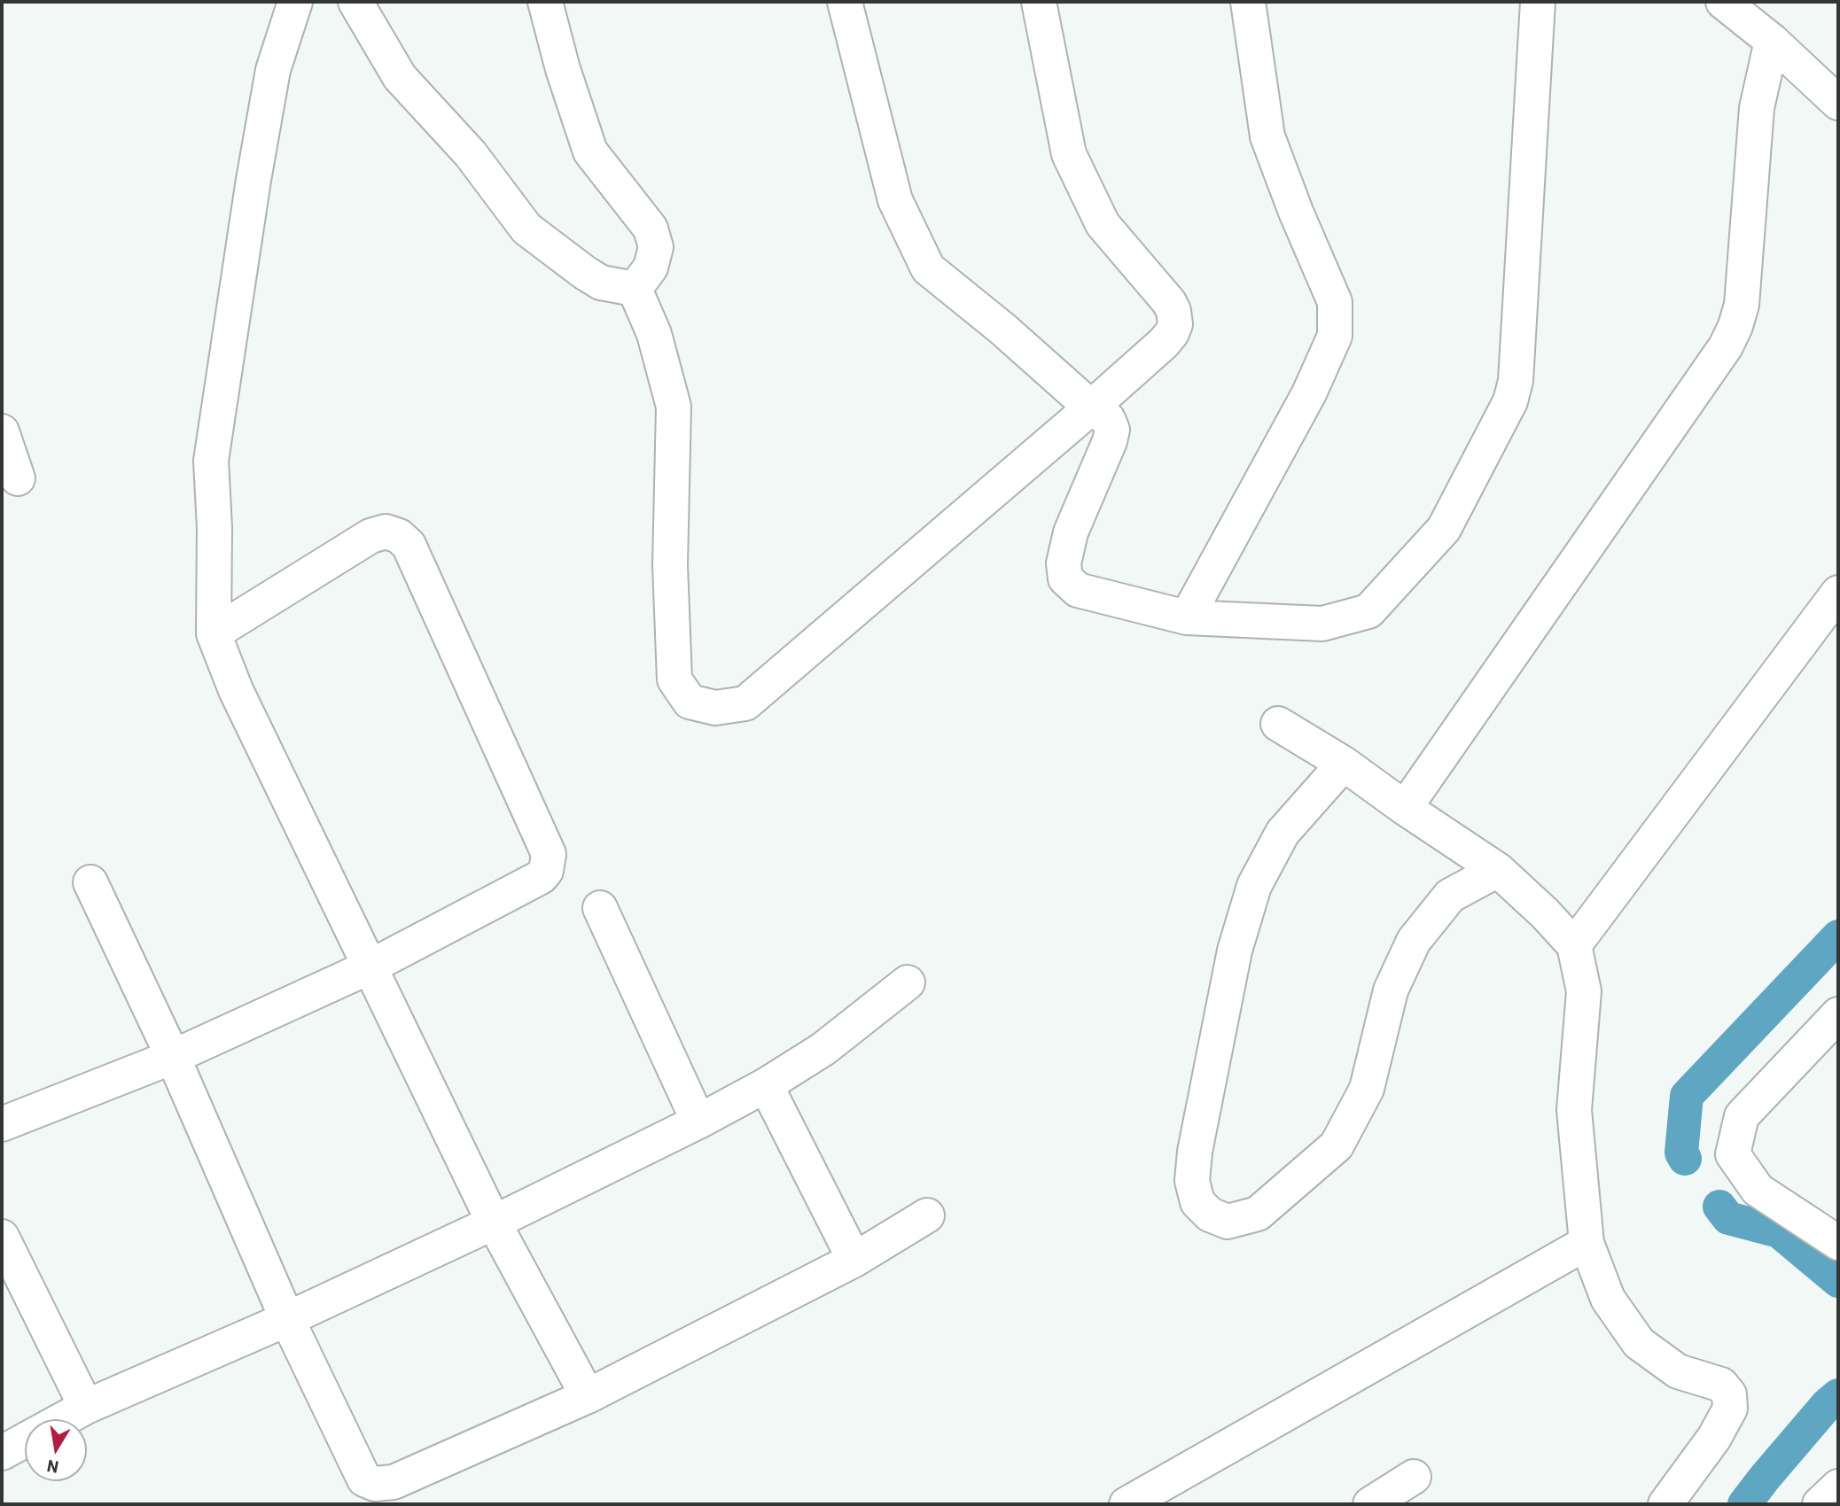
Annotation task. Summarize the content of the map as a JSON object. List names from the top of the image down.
{
  "north": "bottom"
}
